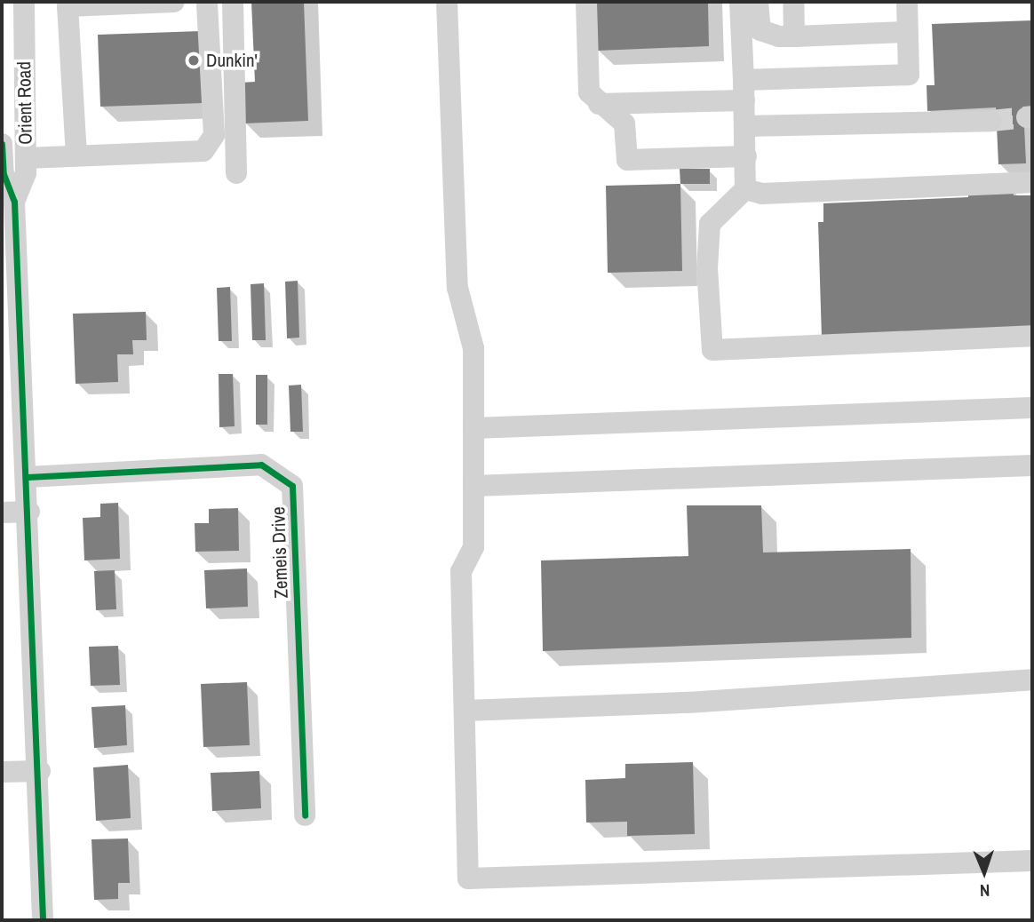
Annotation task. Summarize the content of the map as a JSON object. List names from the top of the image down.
{
  "streets": {
    "street": ["Orient Road", "Zemeis Drive"]
  },
  "crossings": [
    ["Orient Road", "Zemeis Drive"]
  ],
  "places": ["Dunkin'"],
  "north": "bottom"
}
